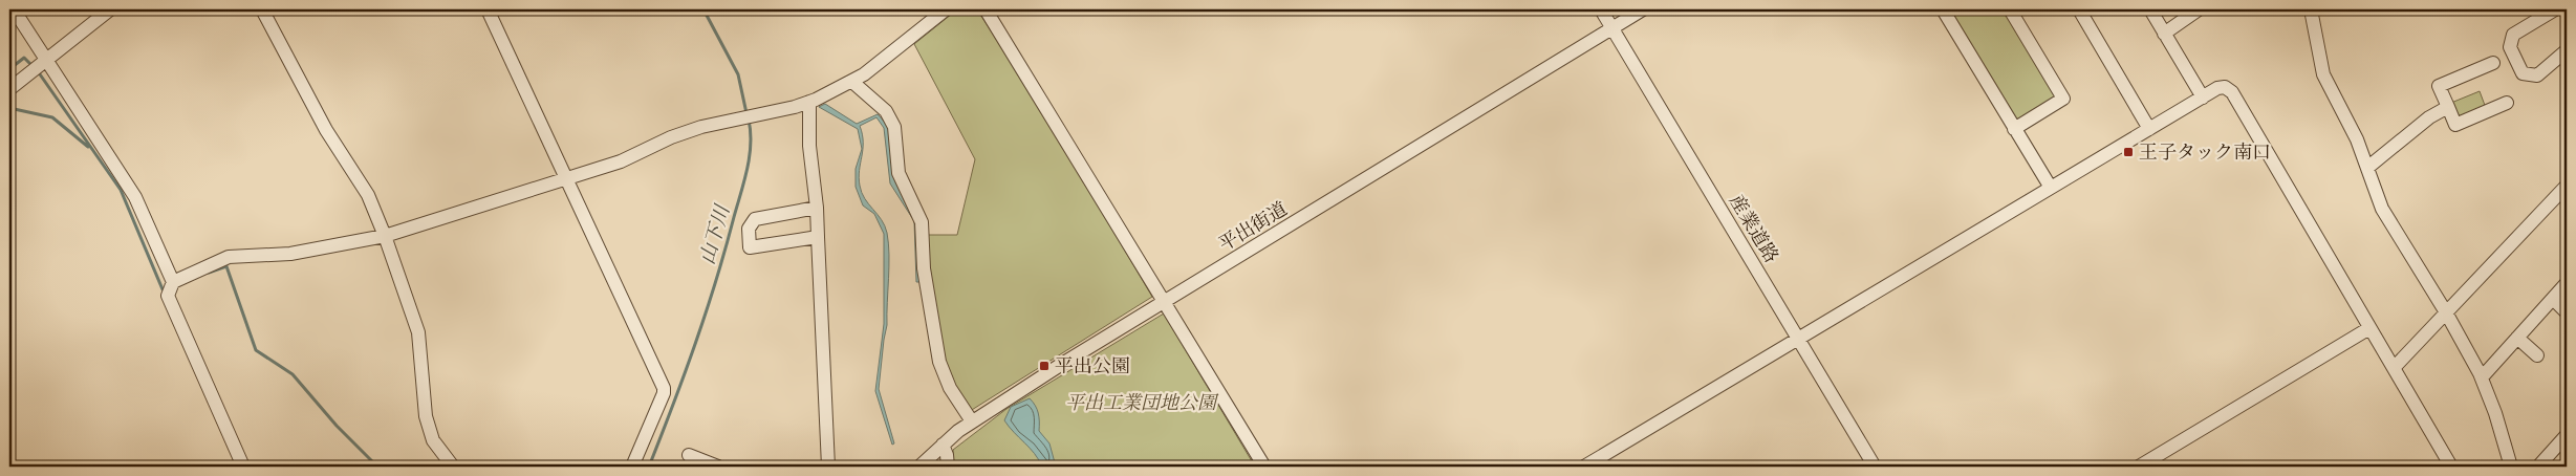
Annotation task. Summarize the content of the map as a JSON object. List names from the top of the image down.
{
  "streets": {
    "street": ["平出街道", "産業道路"]
  },
  "crossings": [
    ["平出街道", "産業道路"]
  ],
  "water": ["山下川"],
  "parks": ["平出工業団地公園"],
  "places": {
    "transit": ["王子タック南口", "平出公園"]
  }
}
